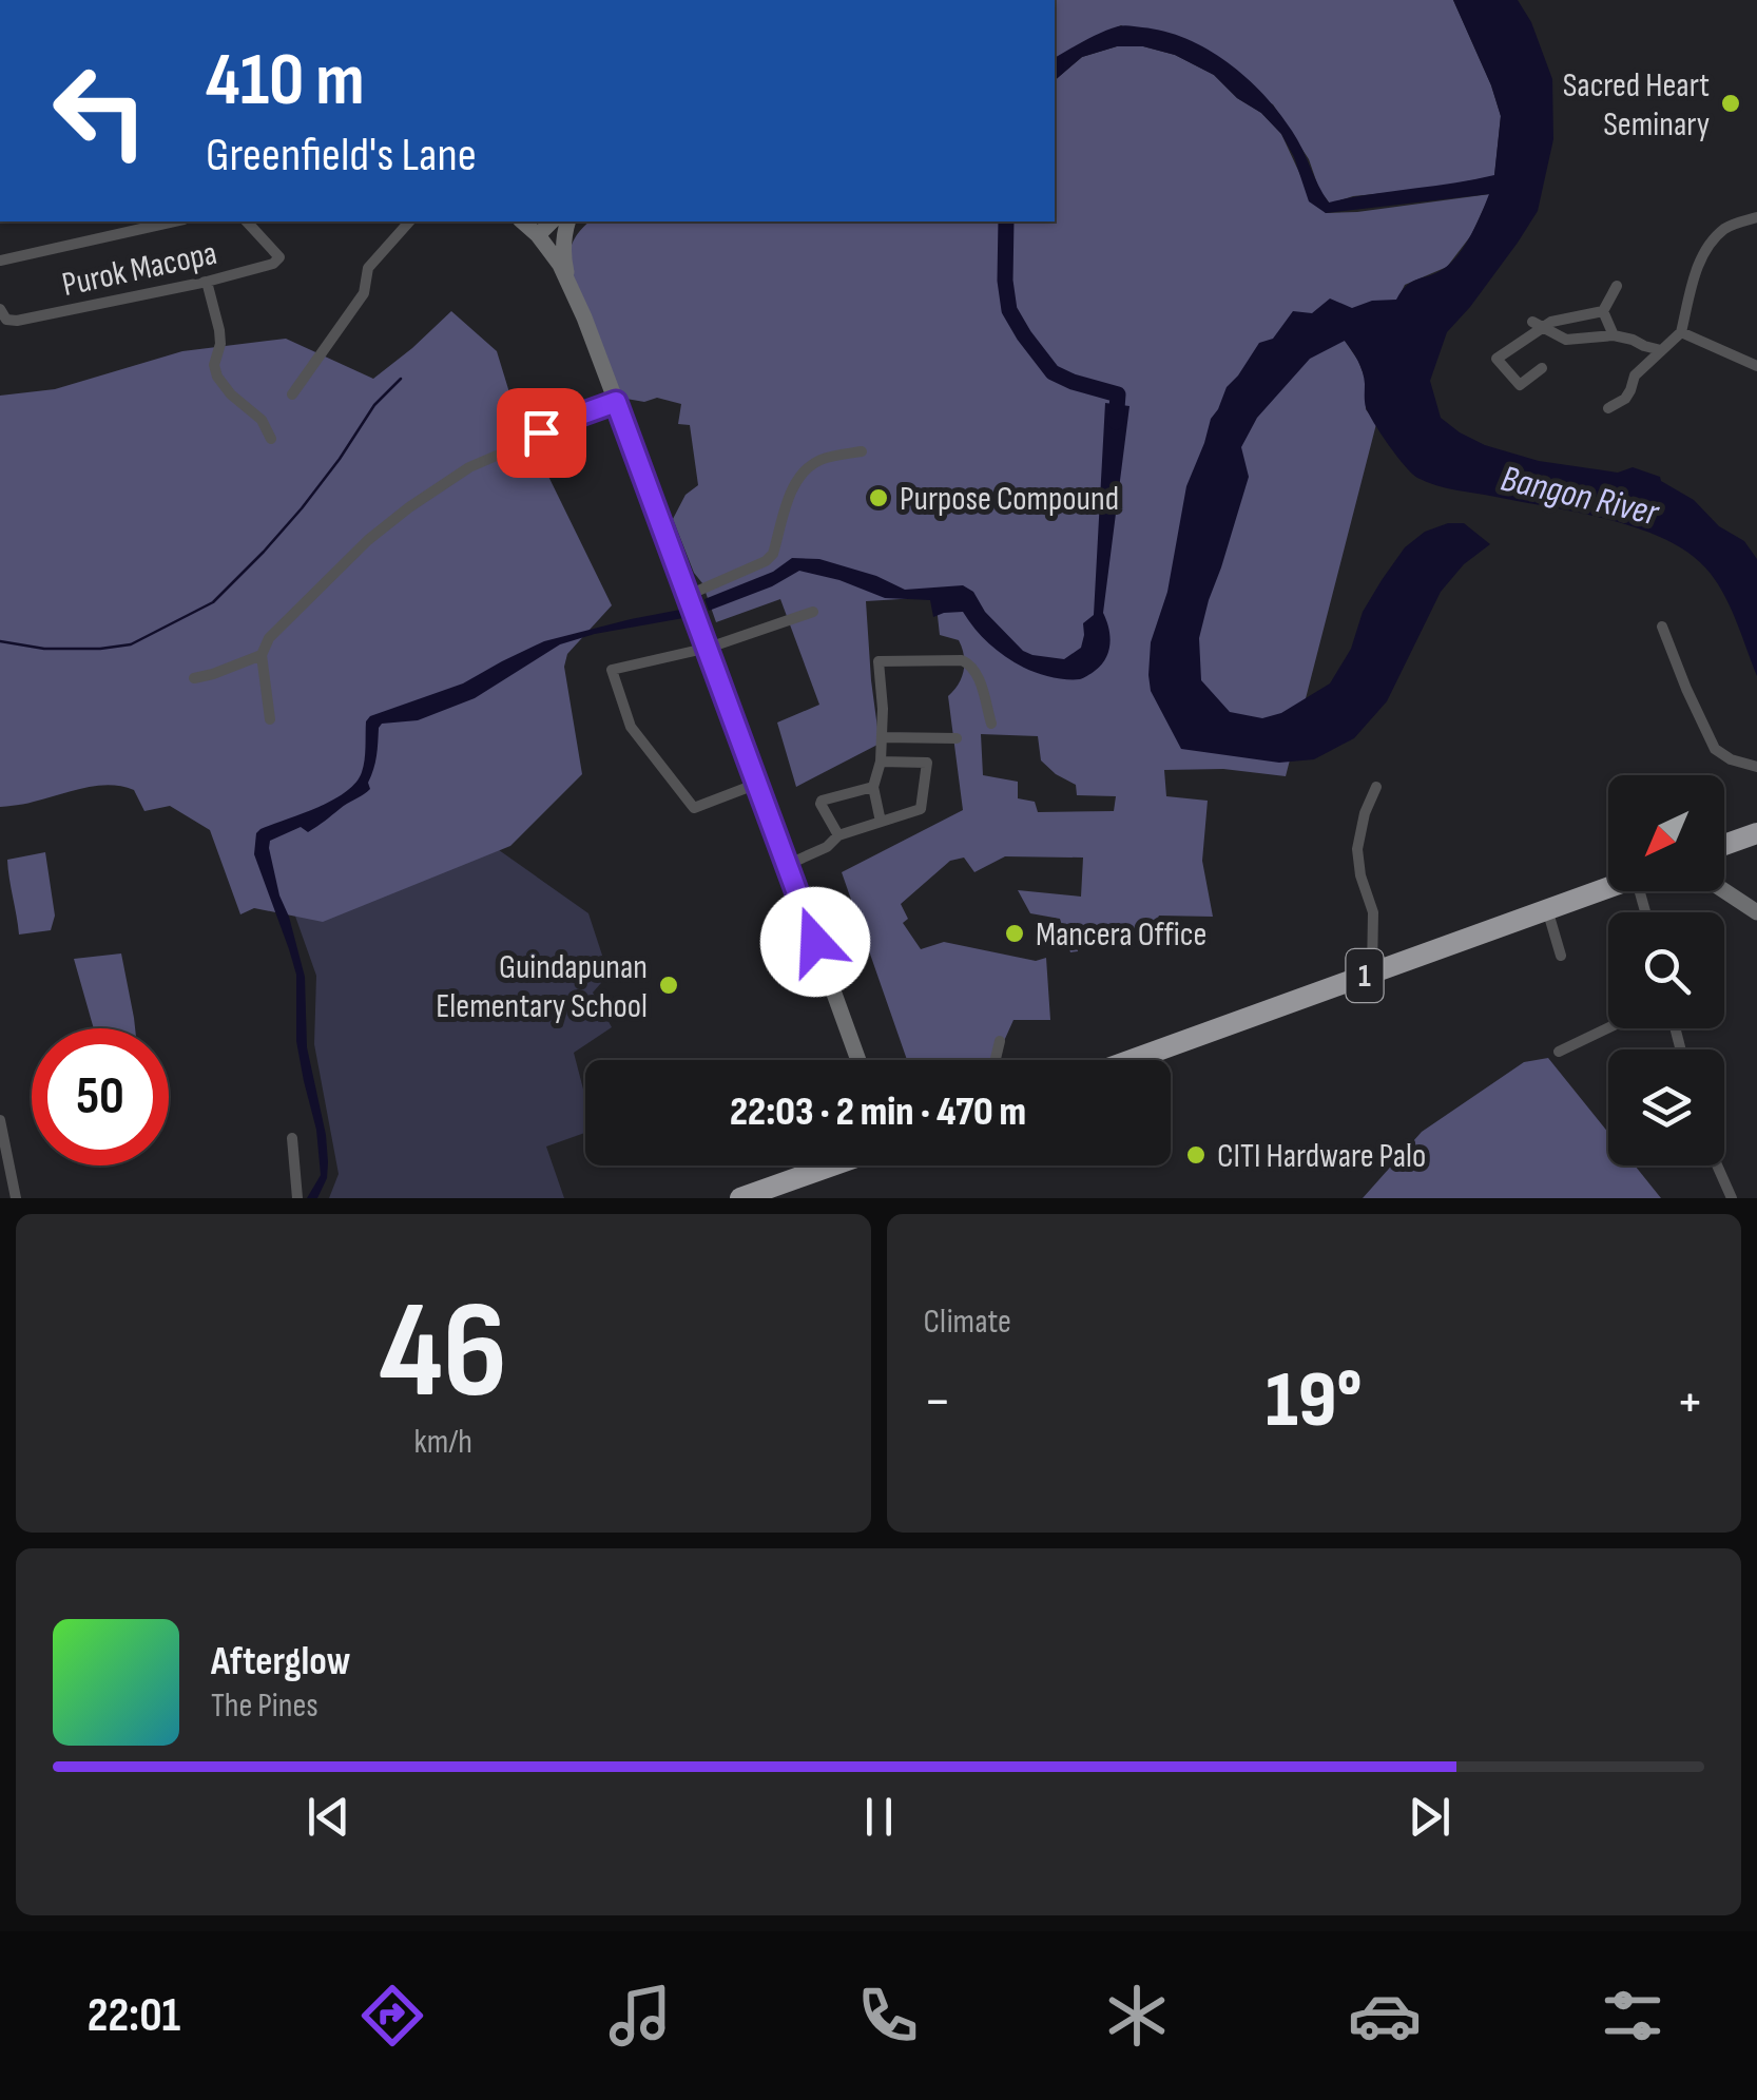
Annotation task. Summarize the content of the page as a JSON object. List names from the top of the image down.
{
  "streets": {
    "highway": ["1"],
    "street": ["Purok Macopa"]
  },
  "water": ["Bangon River"],
  "places": [
    "Sacred Heart Seminary",
    "Purpose Compound",
    "Mancera Office",
    "Guindapunan Elementary School",
    "CITI Hardware Palo"
  ],
  "north": "bottom left",
  "page": {
    "turn": ["410 m", "Greenfield's Lane"],
    "limit": "50",
    "trip": "22:03 · 2 min · 470 m",
    "tile": [
      ["46", "km/h"],
      "Climate"
    ],
    "heat": ["−", "19°", "+"],
    "song": ["Afterglow", "The Pines"],
    "tabs": "22:01"
  }
}
